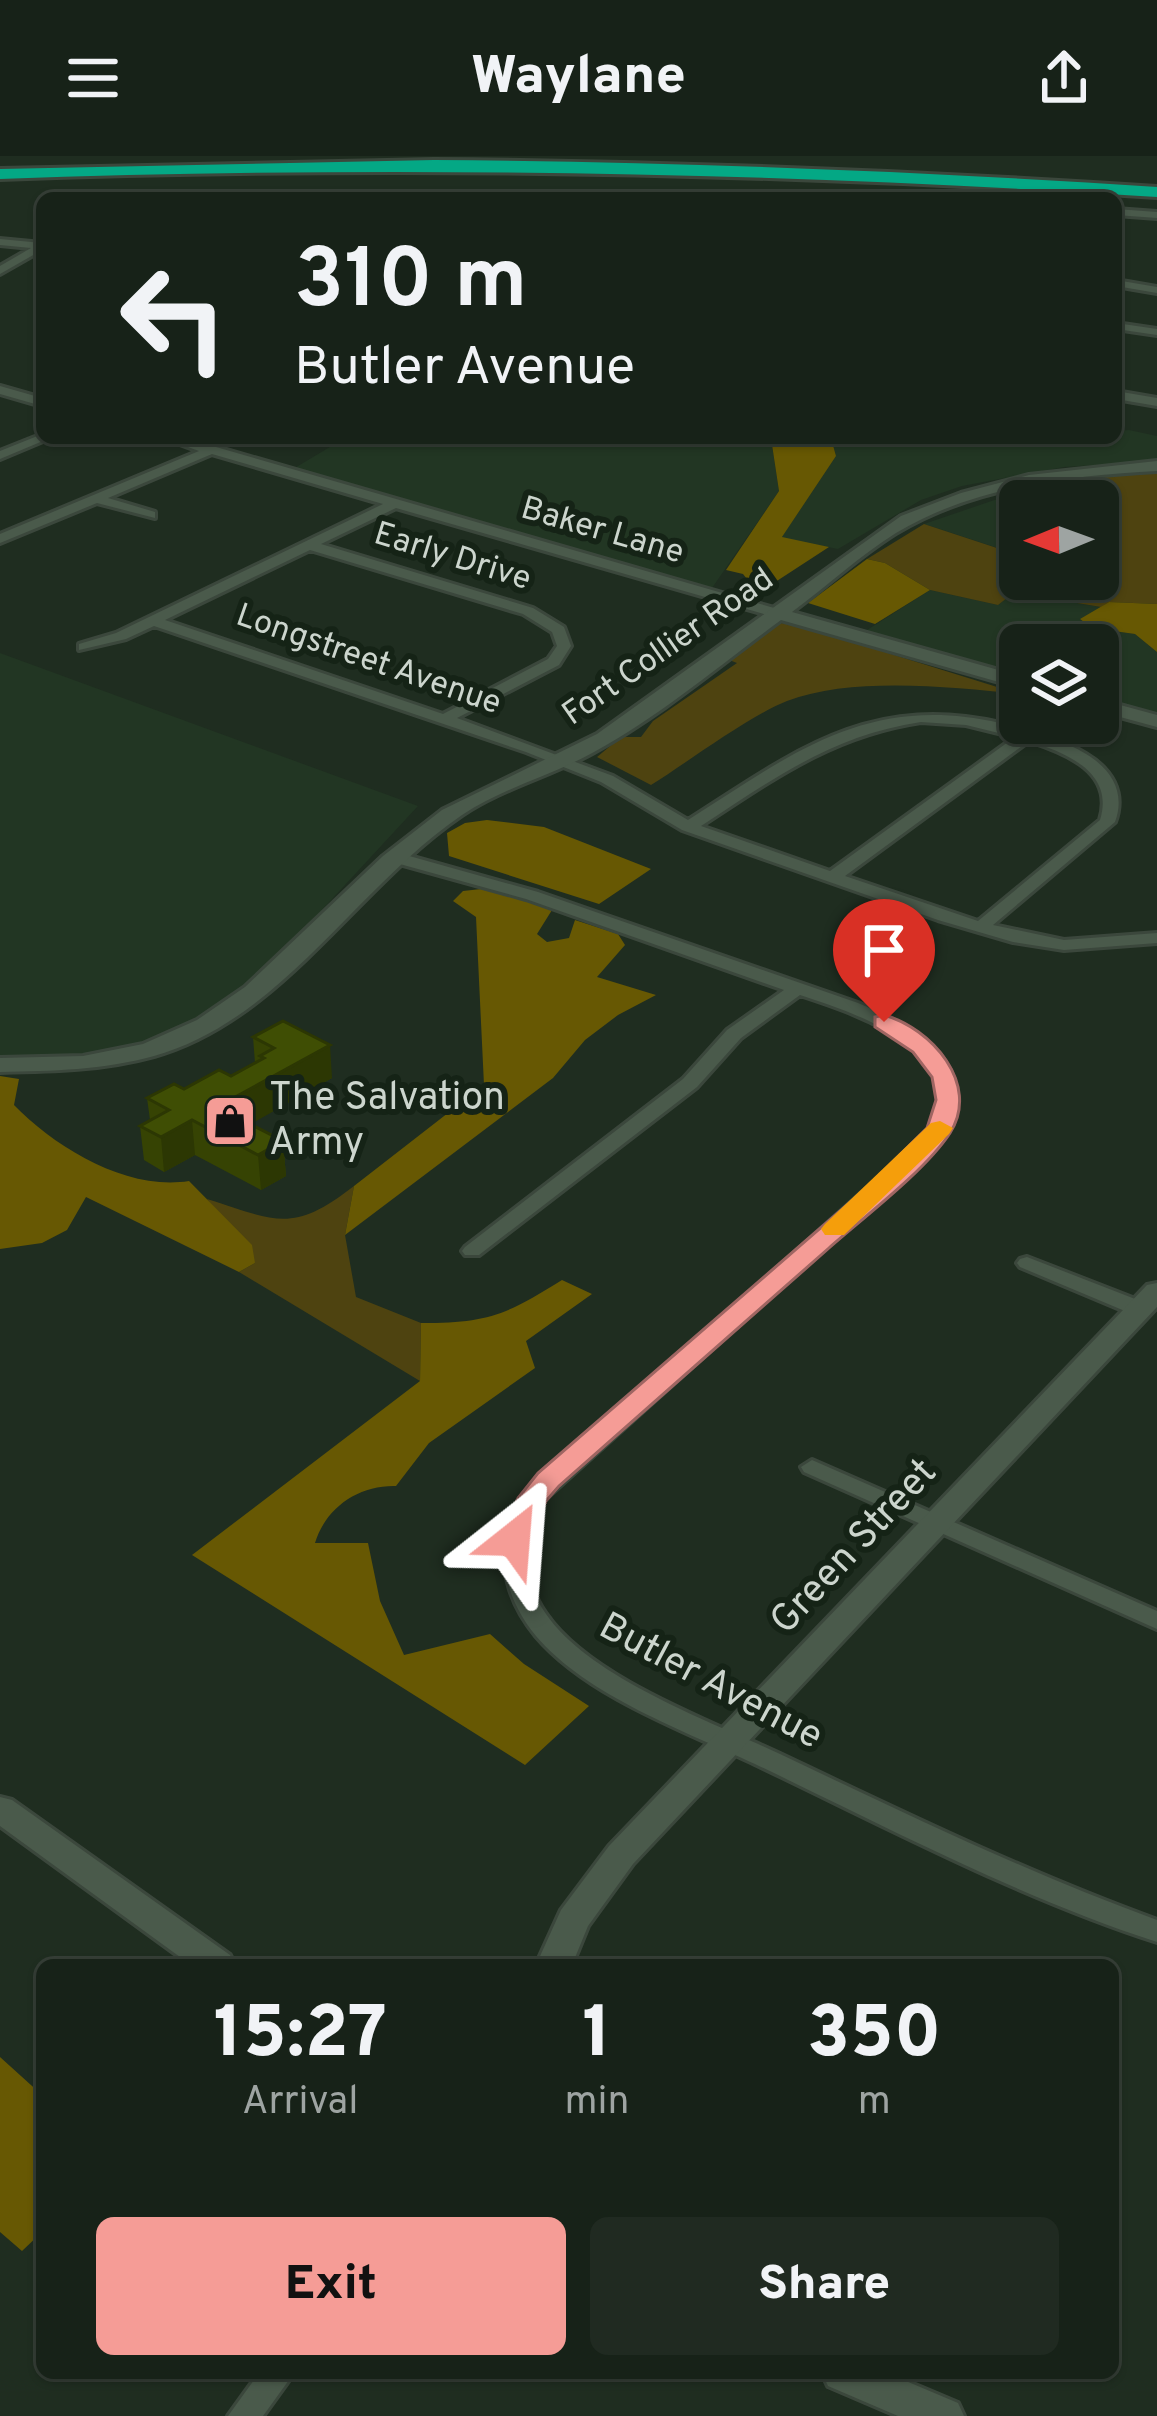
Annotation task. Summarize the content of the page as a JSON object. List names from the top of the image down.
{
  "streets": {
    "street": [
      "Baker Lane",
      "Early Drive",
      "Fort Collier Road",
      "Longstreet Avenue",
      "Green Street",
      "Butler Avenue"
    ]
  },
  "crossings": [
    ["Baker Lane", "Fort Collier Road"],
    ["Early Drive", "Longstreet Avenue"],
    ["Fort Collier Road", "Longstreet Avenue"],
    ["Fort Collier Road", "Butler Avenue"],
    ["Green Street", "Butler Avenue"]
  ],
  "places": {
    "shop": ["The Salvation Army"]
  },
  "north": "left",
  "page": {
    "header": "Waylane",
    "turn": ["310 m", "Butler Avenue"],
    "eta": [
      "15:27",
      "Arrival",
      "1",
      "min",
      "350",
      "m"
    ],
    "buttons": ["Exit", "Share"]
  }
}
